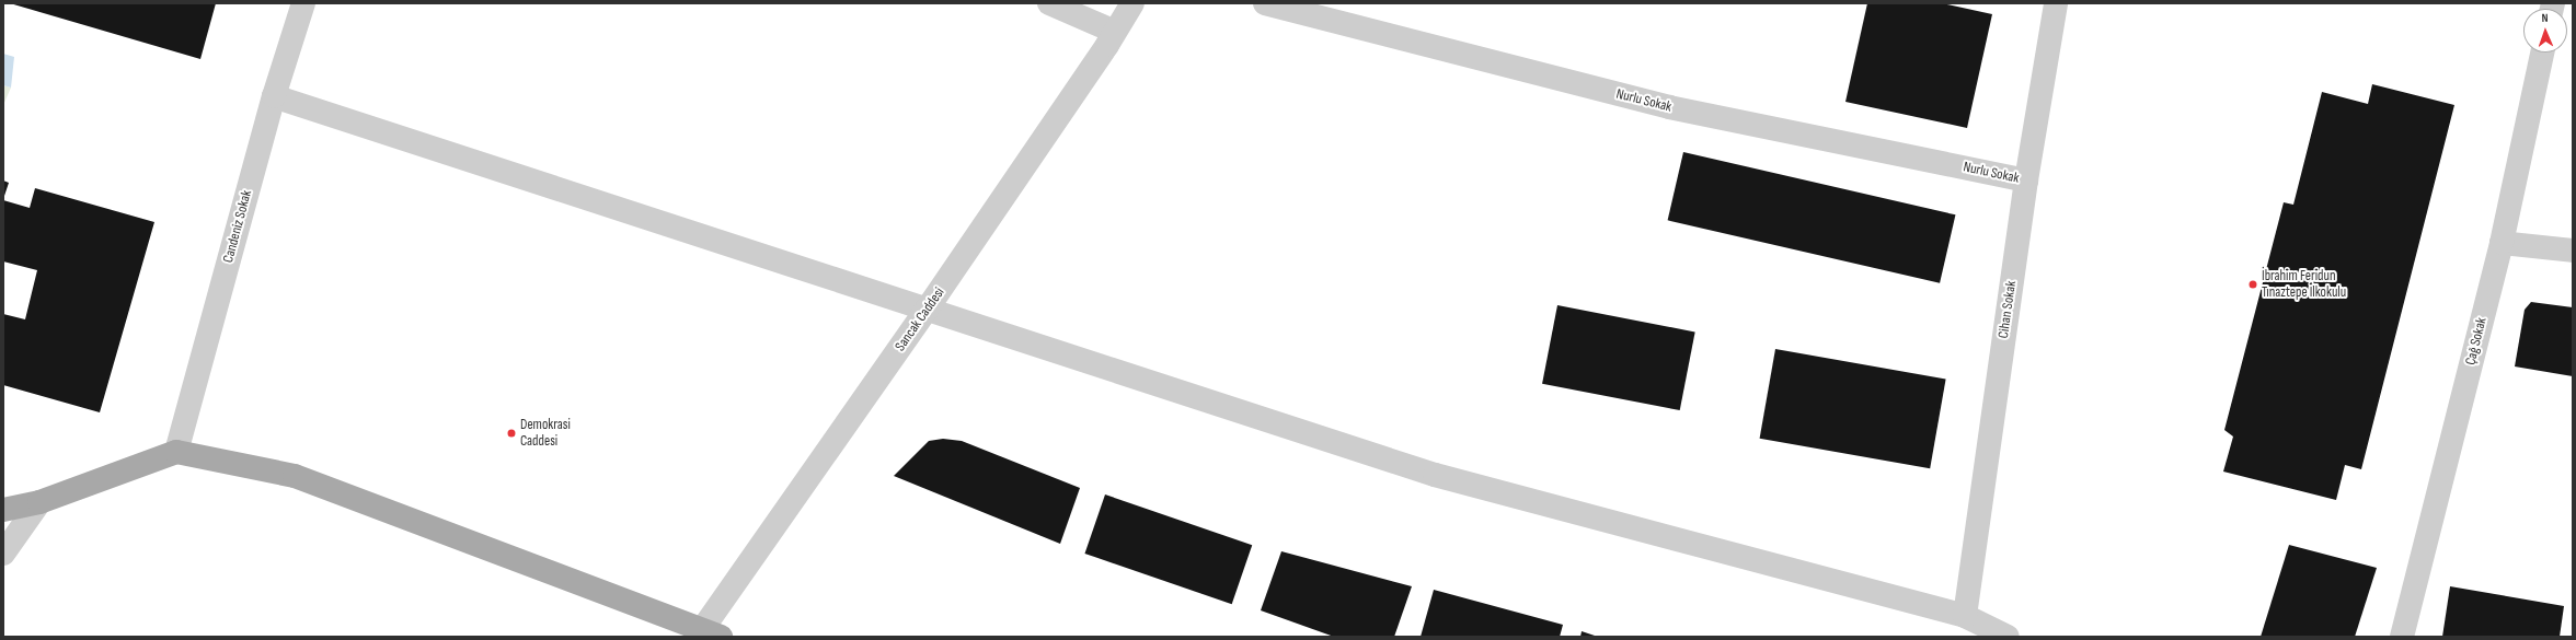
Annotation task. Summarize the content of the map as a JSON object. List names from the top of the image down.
{
  "streets": {
    "street": [
      "Nurlu Sokak",
      "Candeniz Sokak",
      "Cihan Sokak",
      "Sancak Caddesi",
      "Çağ Sokak"
    ]
  },
  "crossings": [
    ["Nurlu Sokak", "Cihan Sokak"]
  ],
  "places": ["İbrahim Feridun Tınaztepe İlkokulu", "Demokrasi Caddesi"],
  "north": "top"
}
